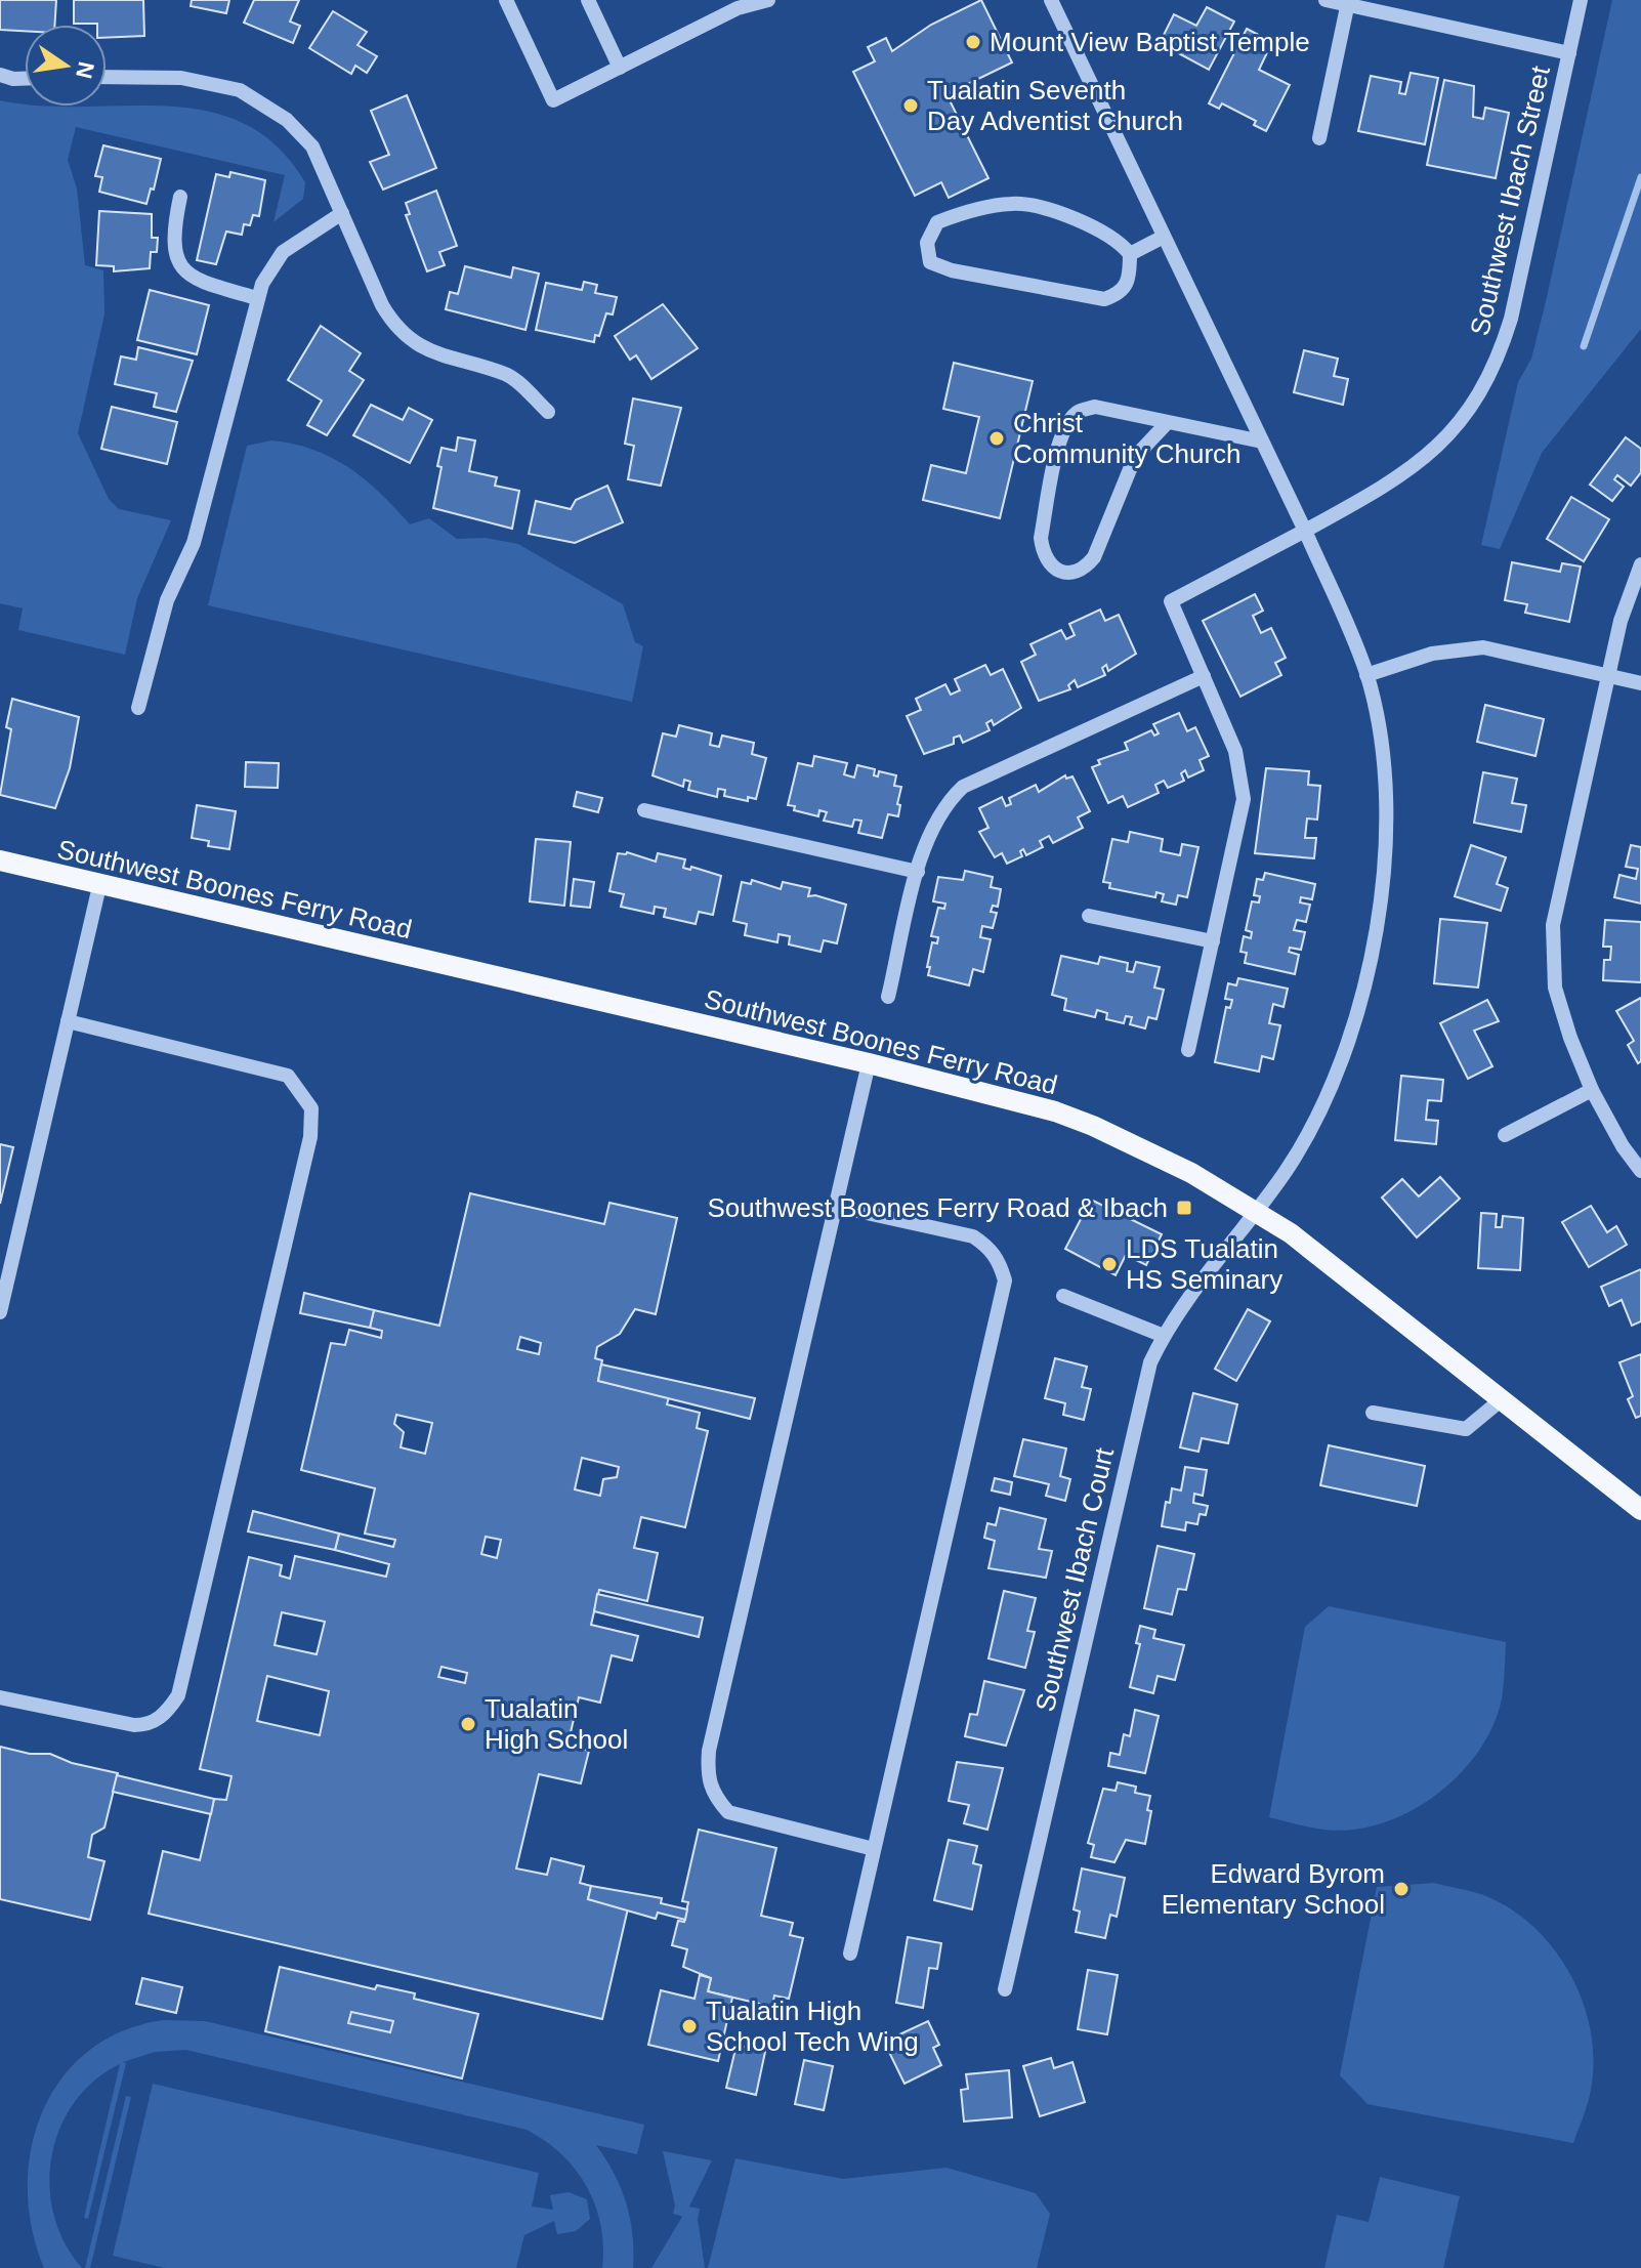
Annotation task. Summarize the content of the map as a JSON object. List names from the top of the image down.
{
  "streets": {
    "main road": ["Southwest Boones Ferry Road"],
    "street": ["Southwest Ibach Street", "Southwest Ibach Court"]
  },
  "crossings": [
    ["Southwest Boones Ferry Road", "Southwest Ibach Court"]
  ],
  "places": {
    "other": [
      "Mount View Baptist Temple",
      "Tualatin Seventh Day Adventist Church",
      "Christ Community Church",
      "LDS Tualatin HS Seminary",
      "Tualatin High School",
      "Edward Byrom Elementary School",
      "Tualatin High School Tech Wing"
    ],
    "transit": ["Southwest Boones Ferry Road & Ibach"]
  },
  "north": "right"
}
